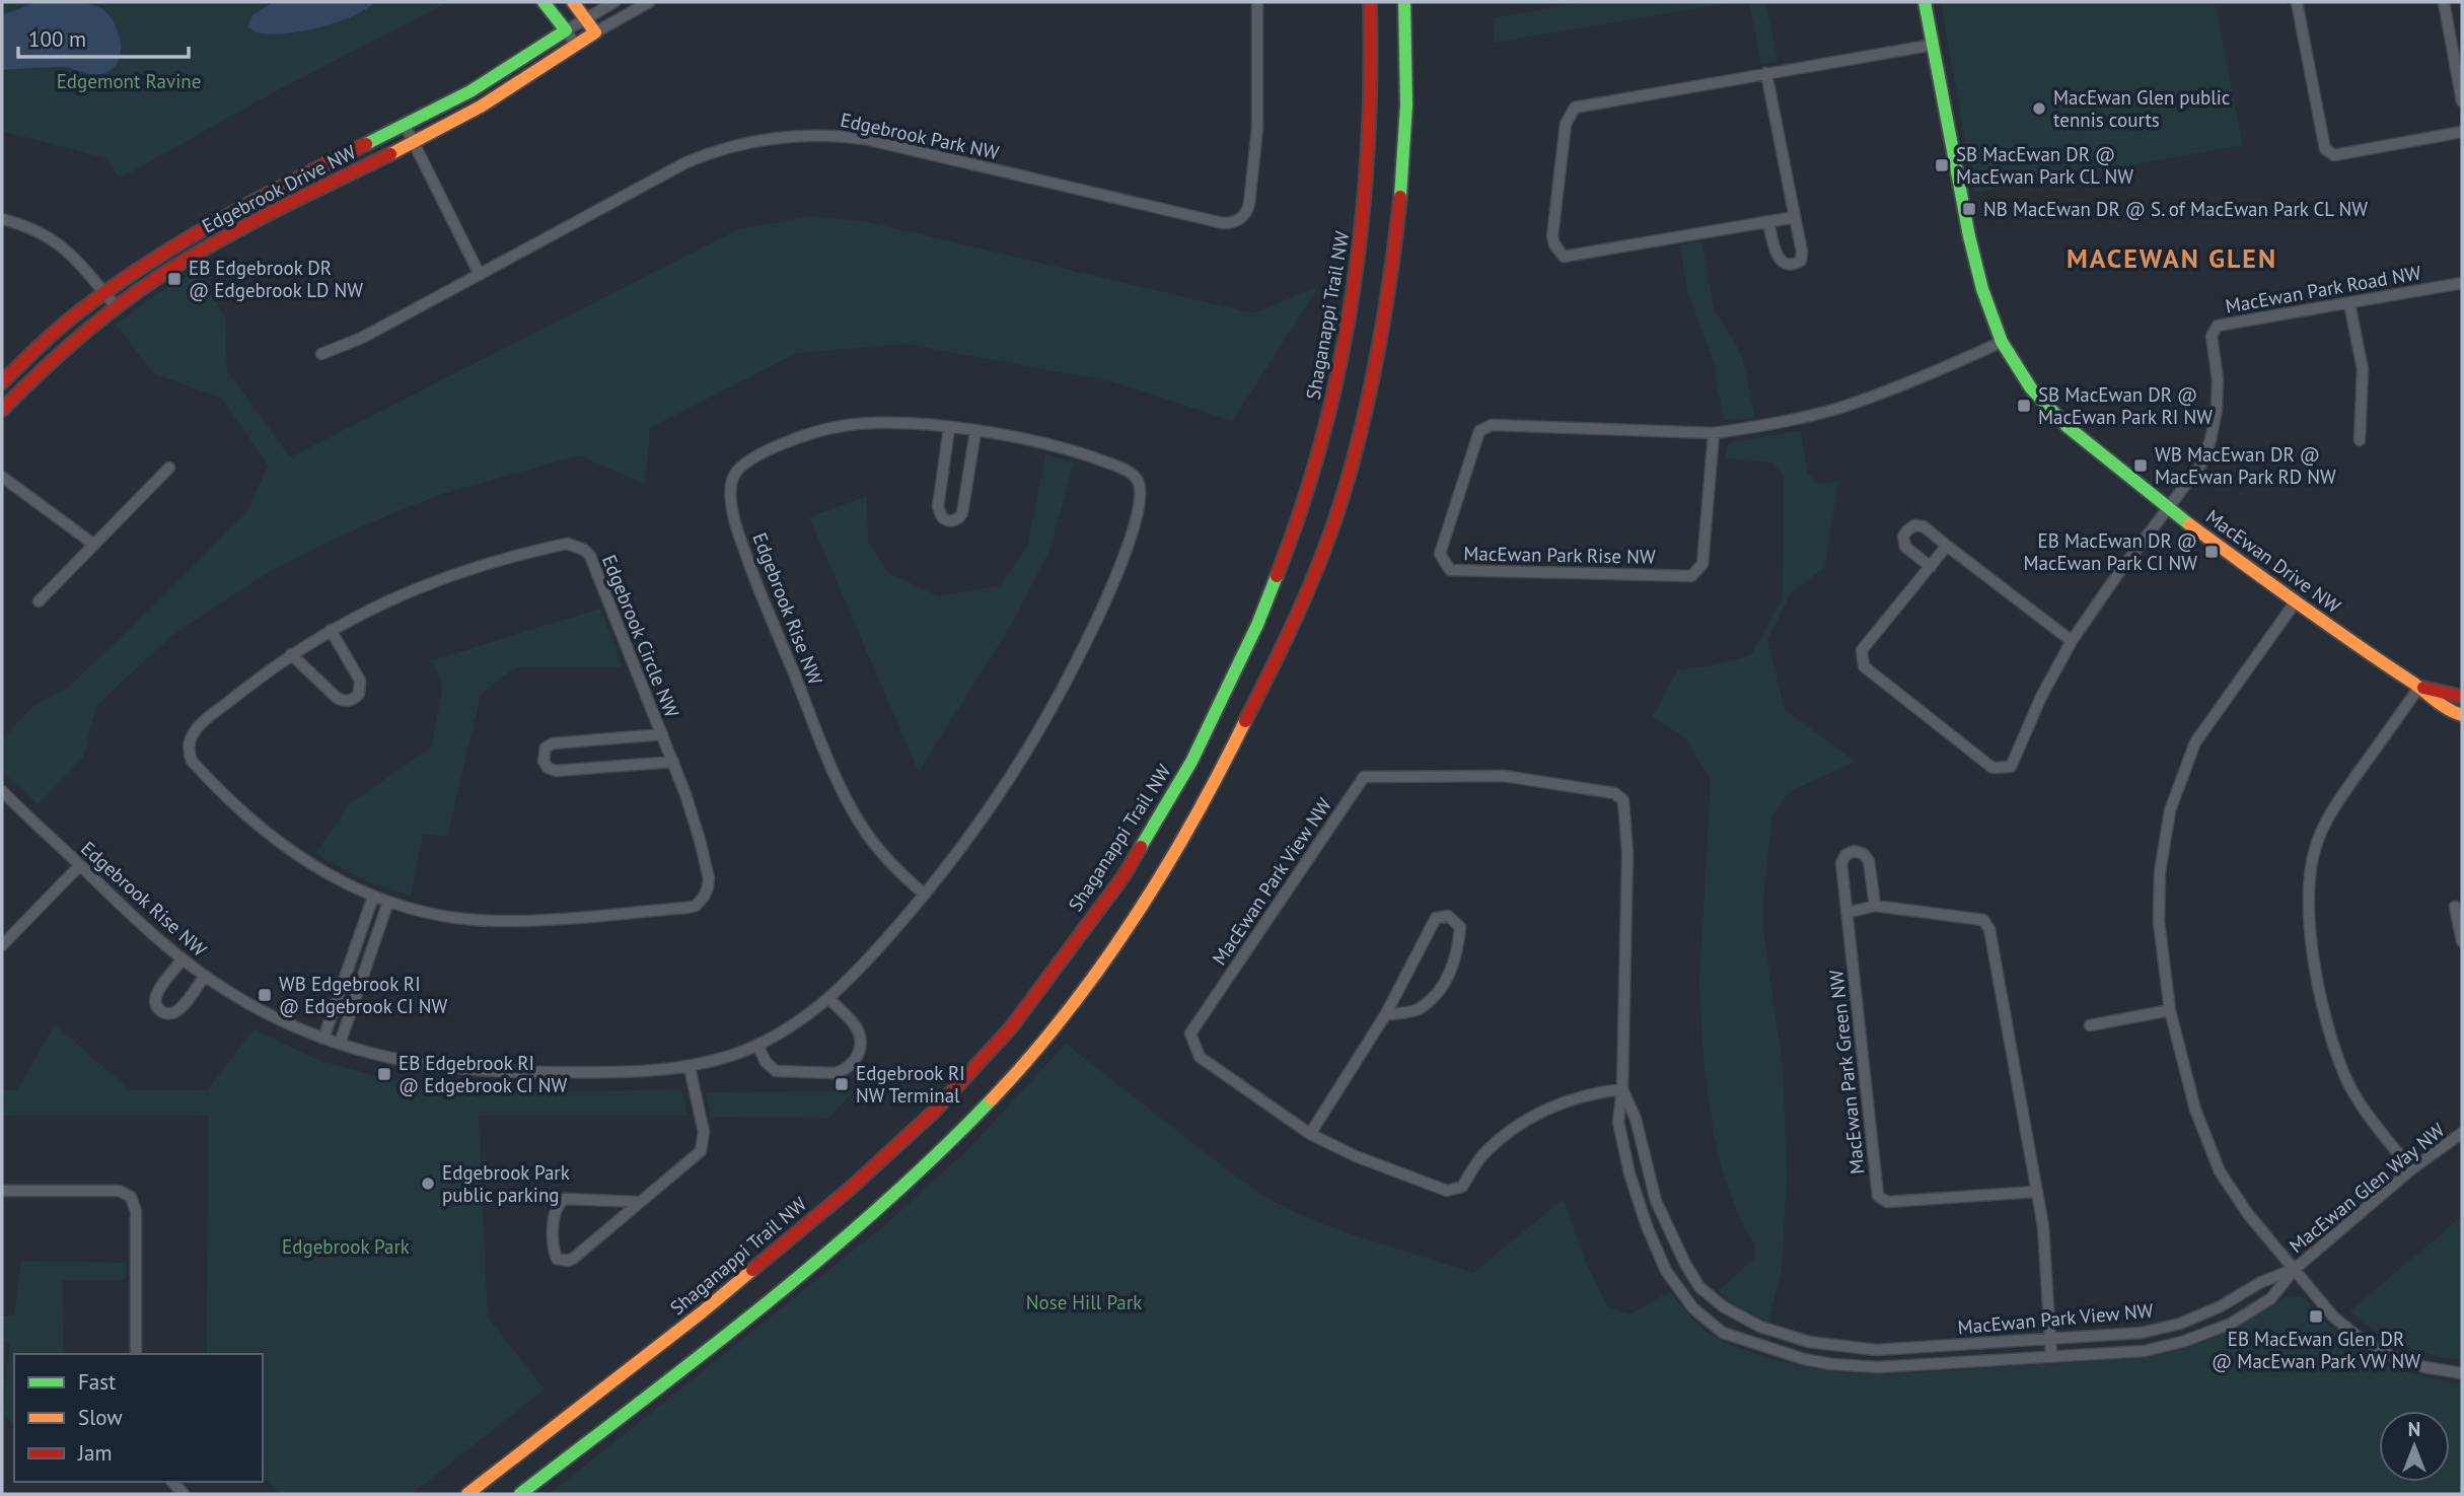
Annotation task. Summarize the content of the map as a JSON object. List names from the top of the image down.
{
  "streets": {
    "main road": ["Edgebrook Drive NW", "Shaganappi Trail NW", "MacEwan Drive NW"],
    "street": [
      "Edgebrook Park NW",
      "MacEwan Park Road NW",
      "MacEwan Park Rise NW",
      "Edgebrook Rise NW",
      "Edgebrook Circle NW",
      "MacEwan Park View NW",
      "MacEwan Park Green NW",
      "MacEwan Glen Way NW"
    ]
  },
  "crossings": [
    ["MacEwan Park Road NW", "MacEwan Drive NW"],
    ["MacEwan Park Rise NW", "MacEwan Drive NW"],
    ["MacEwan Park View NW", "MacEwan Glen Way NW"]
  ],
  "districts": ["MACEWAN GLEN"],
  "parks": ["Edgemont Ravine", "Edgebrook Park", "Nose Hill Park"],
  "places": {
    "other": ["MacEwan Glen public tennis courts", "Edgebrook Park public parking"],
    "transit": [
      "SB MacEwan DR @ MacEwan Park CL NW",
      "NB MacEwan DR @ S. of MacEwan Park CL NW",
      "EB Edgebrook DR @ Edgebrook LD NW",
      "SB MacEwan DR @ MacEwan Park RI NW",
      "WB MacEwan DR @ MacEwan Park RD NW",
      "EB MacEwan DR @ MacEwan Park CI NW",
      "WB Edgebrook RI @ Edgebrook CI NW",
      "EB Edgebrook RI @ Edgebrook CI NW",
      "Edgebrook RI NW Terminal",
      "EB MacEwan Glen DR @ MacEwan Park VW NW"
    ]
  },
  "legend": ["Fast", "Slow", "Jam"],
  "scale_bar": "100 m",
  "north": "top"
}
